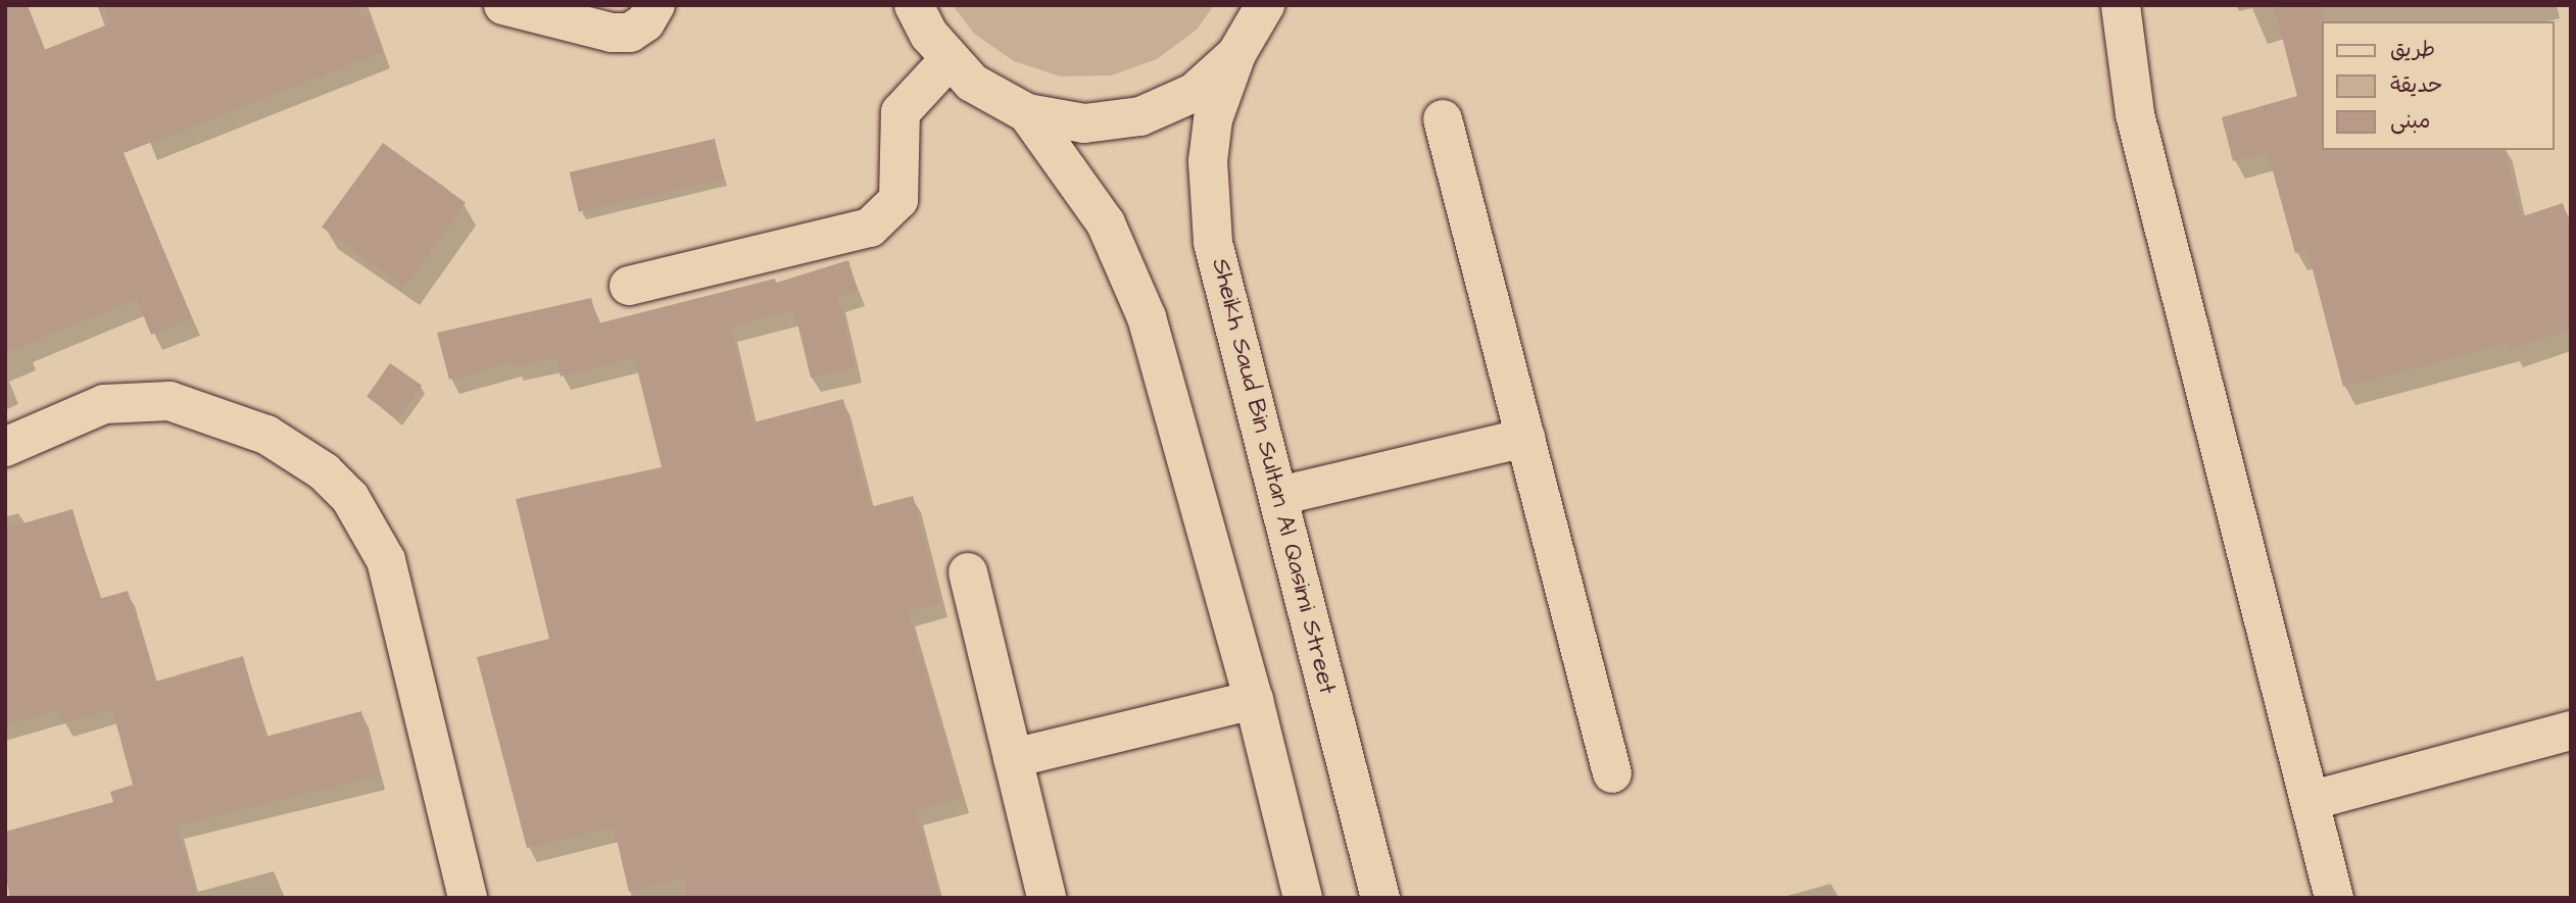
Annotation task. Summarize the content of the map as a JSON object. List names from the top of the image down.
{
  "streets": {
    "street": ["Sheikh Saud Bin Sultan Al Qasimi Street"]
  },
  "legend": ["طريق", "حديقة", "مبنى"]
}
